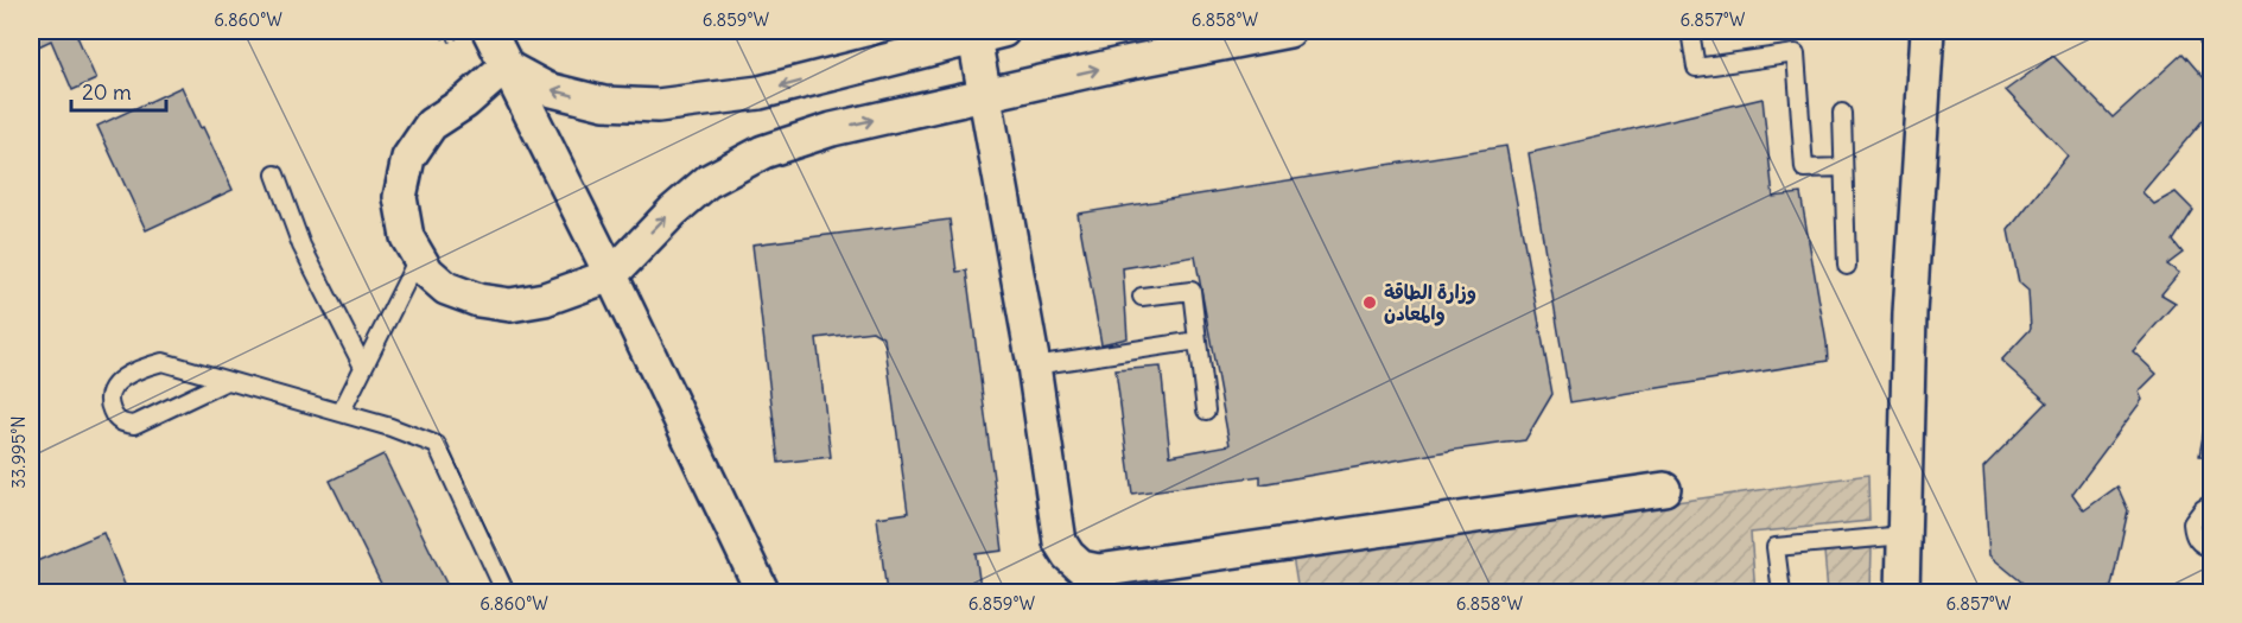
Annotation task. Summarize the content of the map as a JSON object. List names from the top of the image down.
{
  "places": ["وزارة الطاقة والمعادن"],
  "scale_bar": "20 m",
  "coordinates": [
    "6.860°W",
    "6.859°W",
    "6.858°W",
    "6.857°W",
    "33.995°N"
  ]
}
